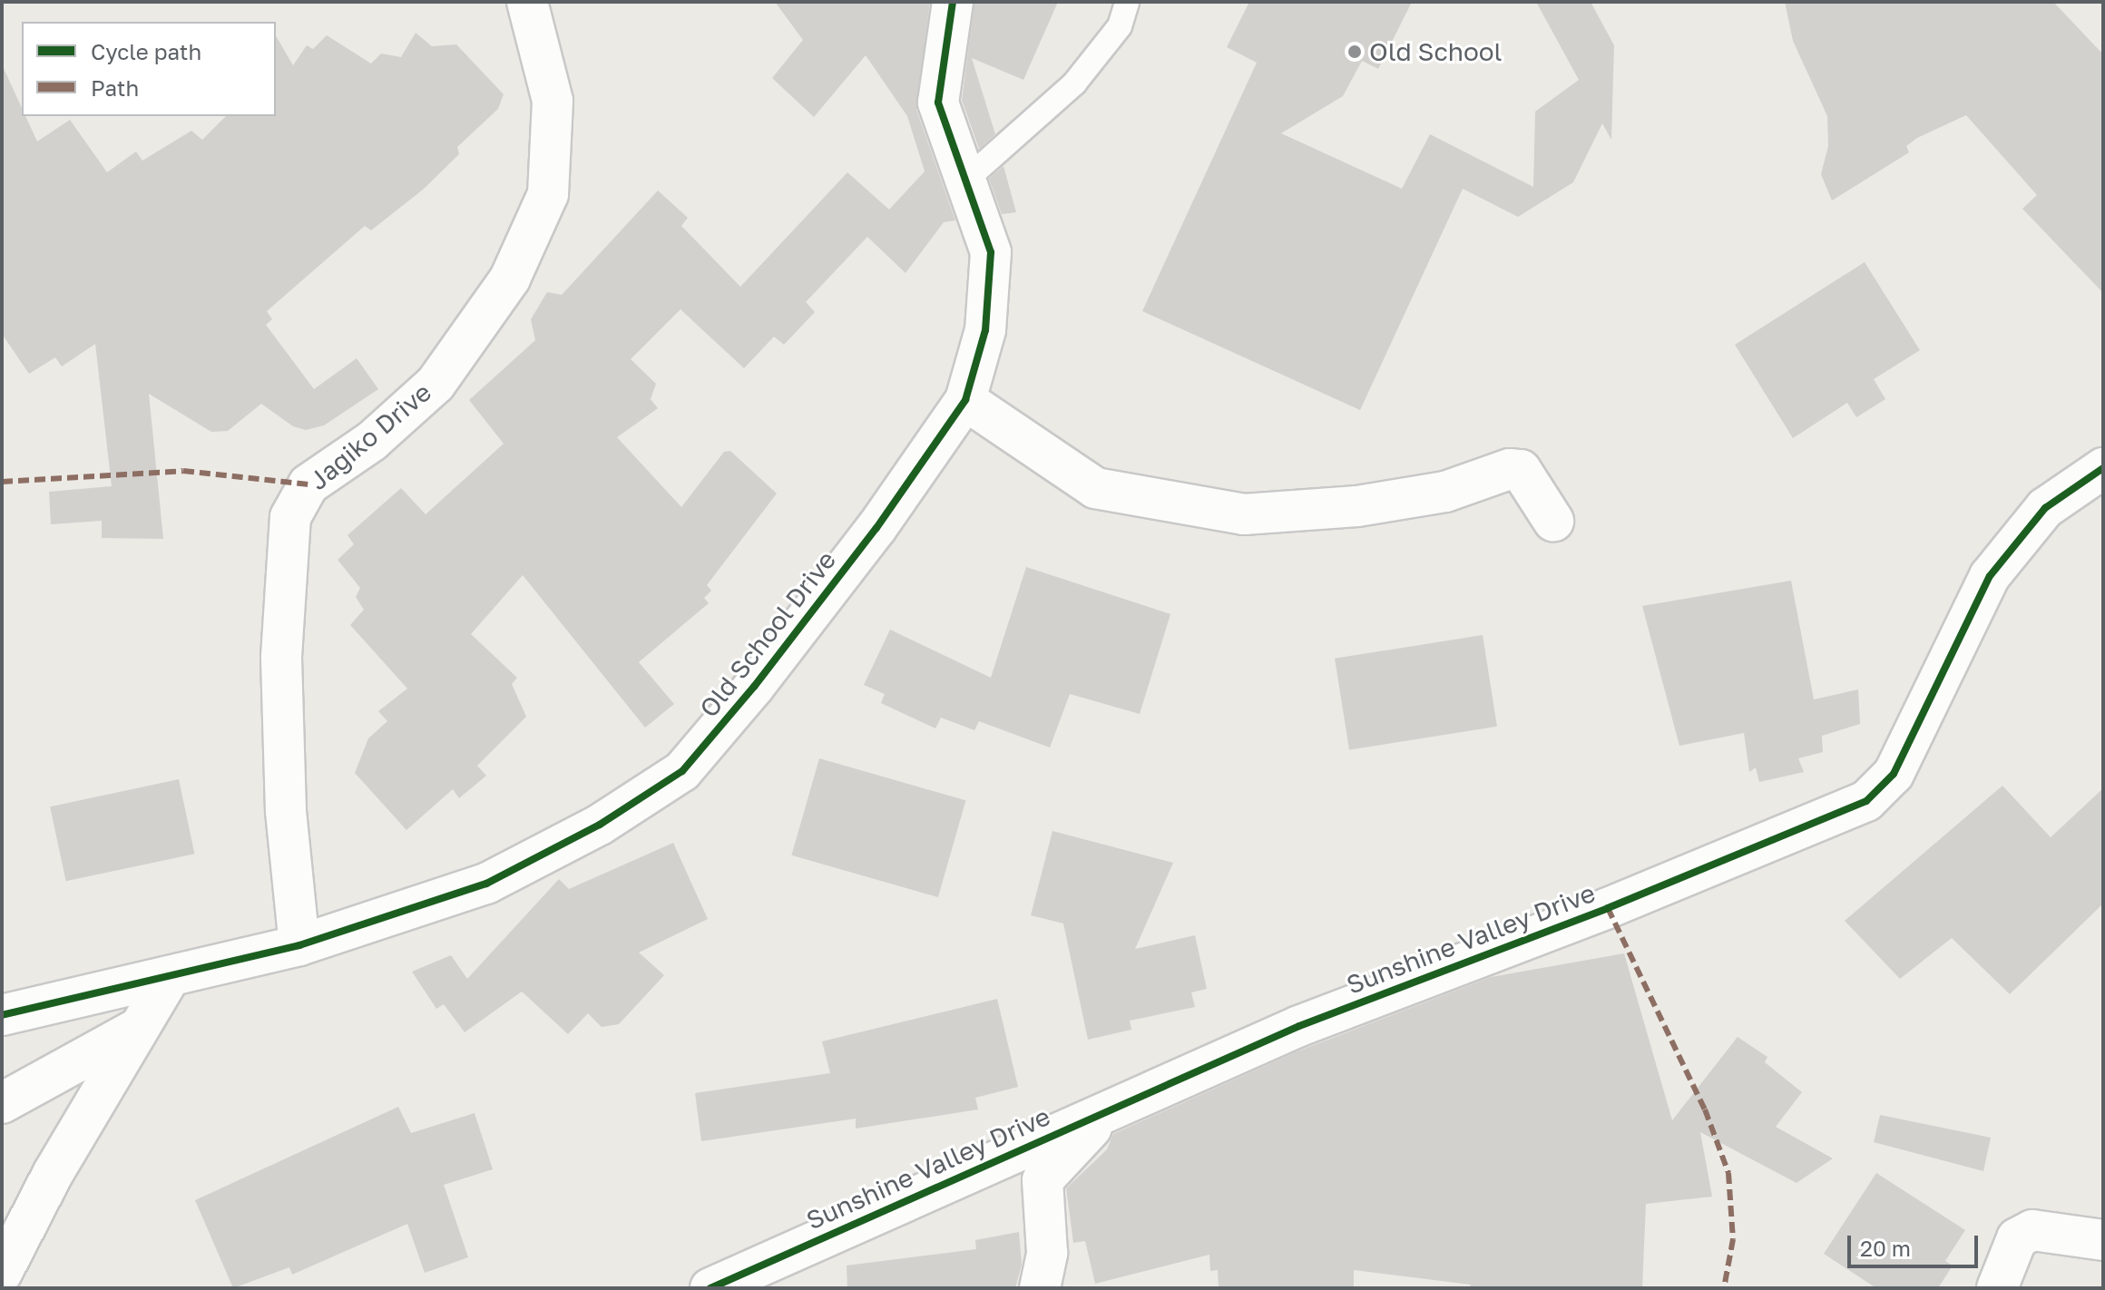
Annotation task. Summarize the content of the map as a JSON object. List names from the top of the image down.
{
  "streets": {
    "street": ["Jagiko Drive", "Old School Drive", "Sunshine Valley Drive"]
  },
  "crossings": [
    ["Jagiko Drive", "Old School Drive"]
  ],
  "places": ["Old School"],
  "legend": ["Cycle path", "Path"],
  "scale_bar": "20 m"
}
